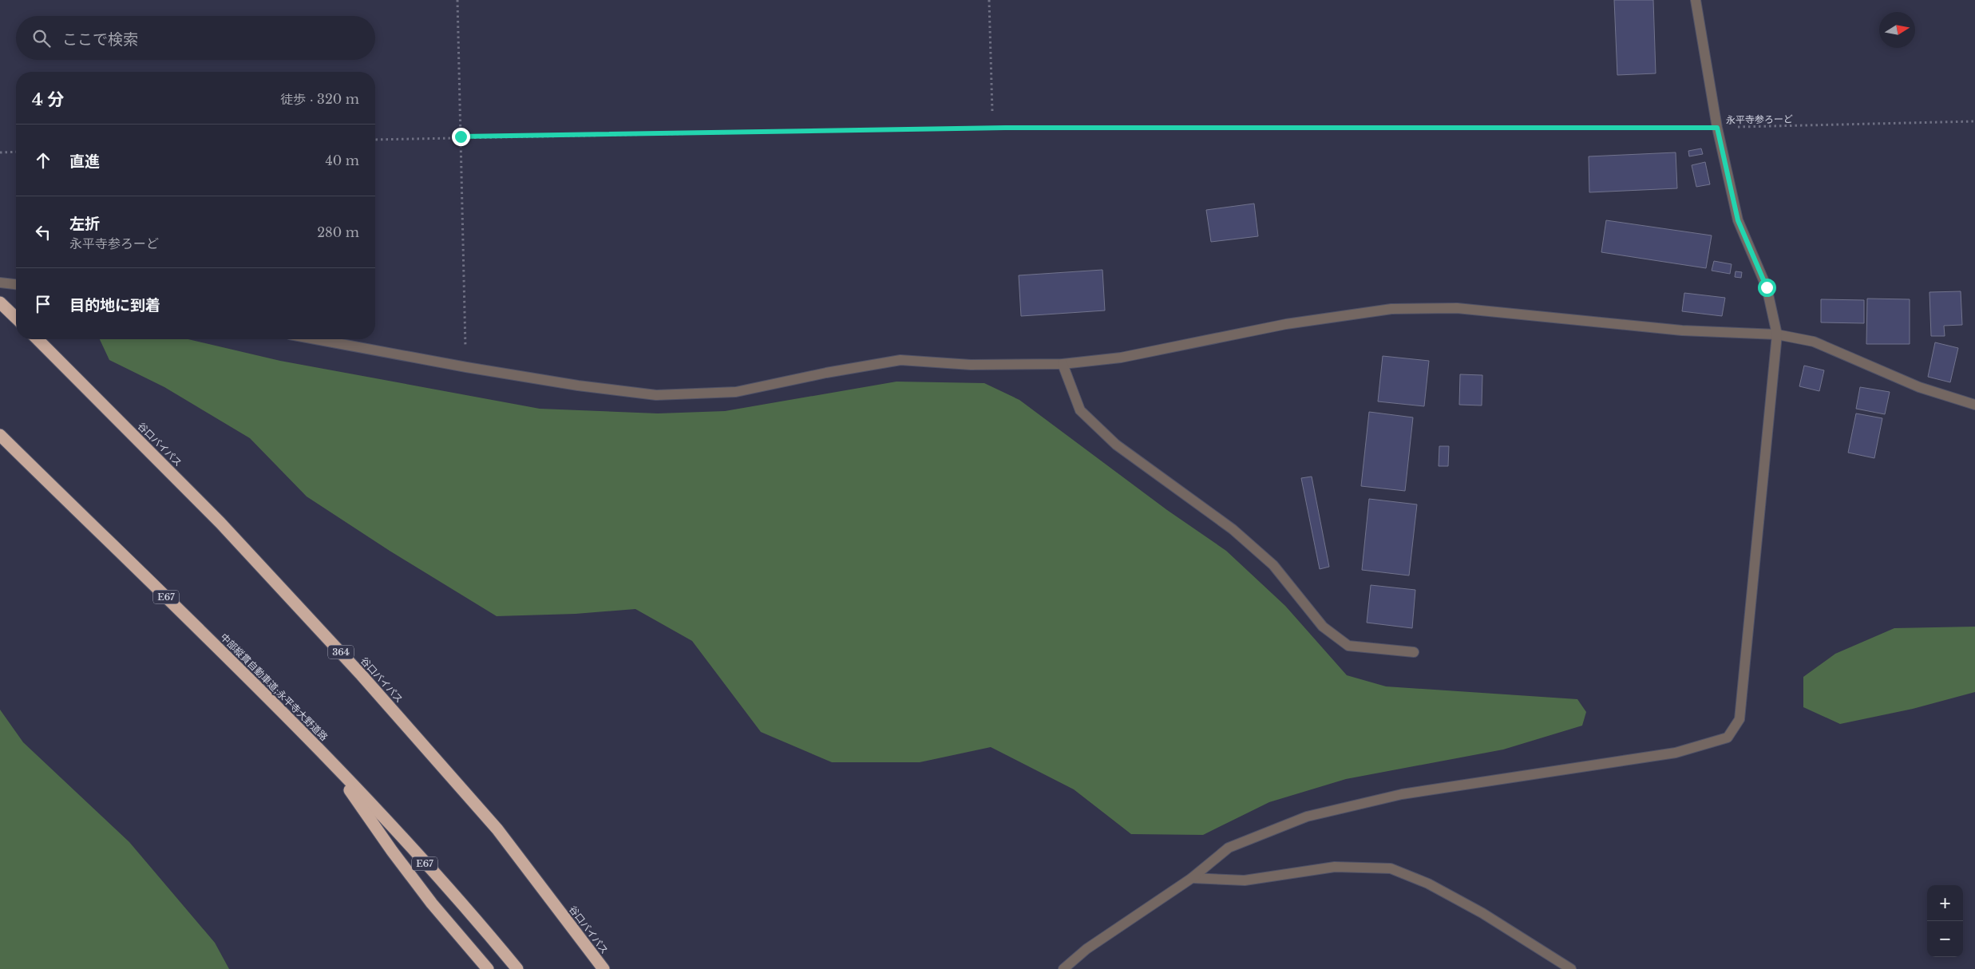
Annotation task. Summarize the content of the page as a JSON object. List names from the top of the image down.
{
  "streets": {
    "highway": [
      "谷口バイパス",
      "E67",
      "364",
      "中部縦貫自動車道;永平寺大野道路"
    ],
    "path": ["永平寺参ろーど"]
  },
  "north": "right",
  "page": {
    "search": "ここで検索",
    "heading": ["4 分", "徒歩 · 320 m"],
    "list": [
      ["直進", "40 m"],
      ["左折", "永平寺参ろーど", "280 m"],
      "目的地に到着"
    ],
    "map_buttons": ["+", "−"]
  }
}
